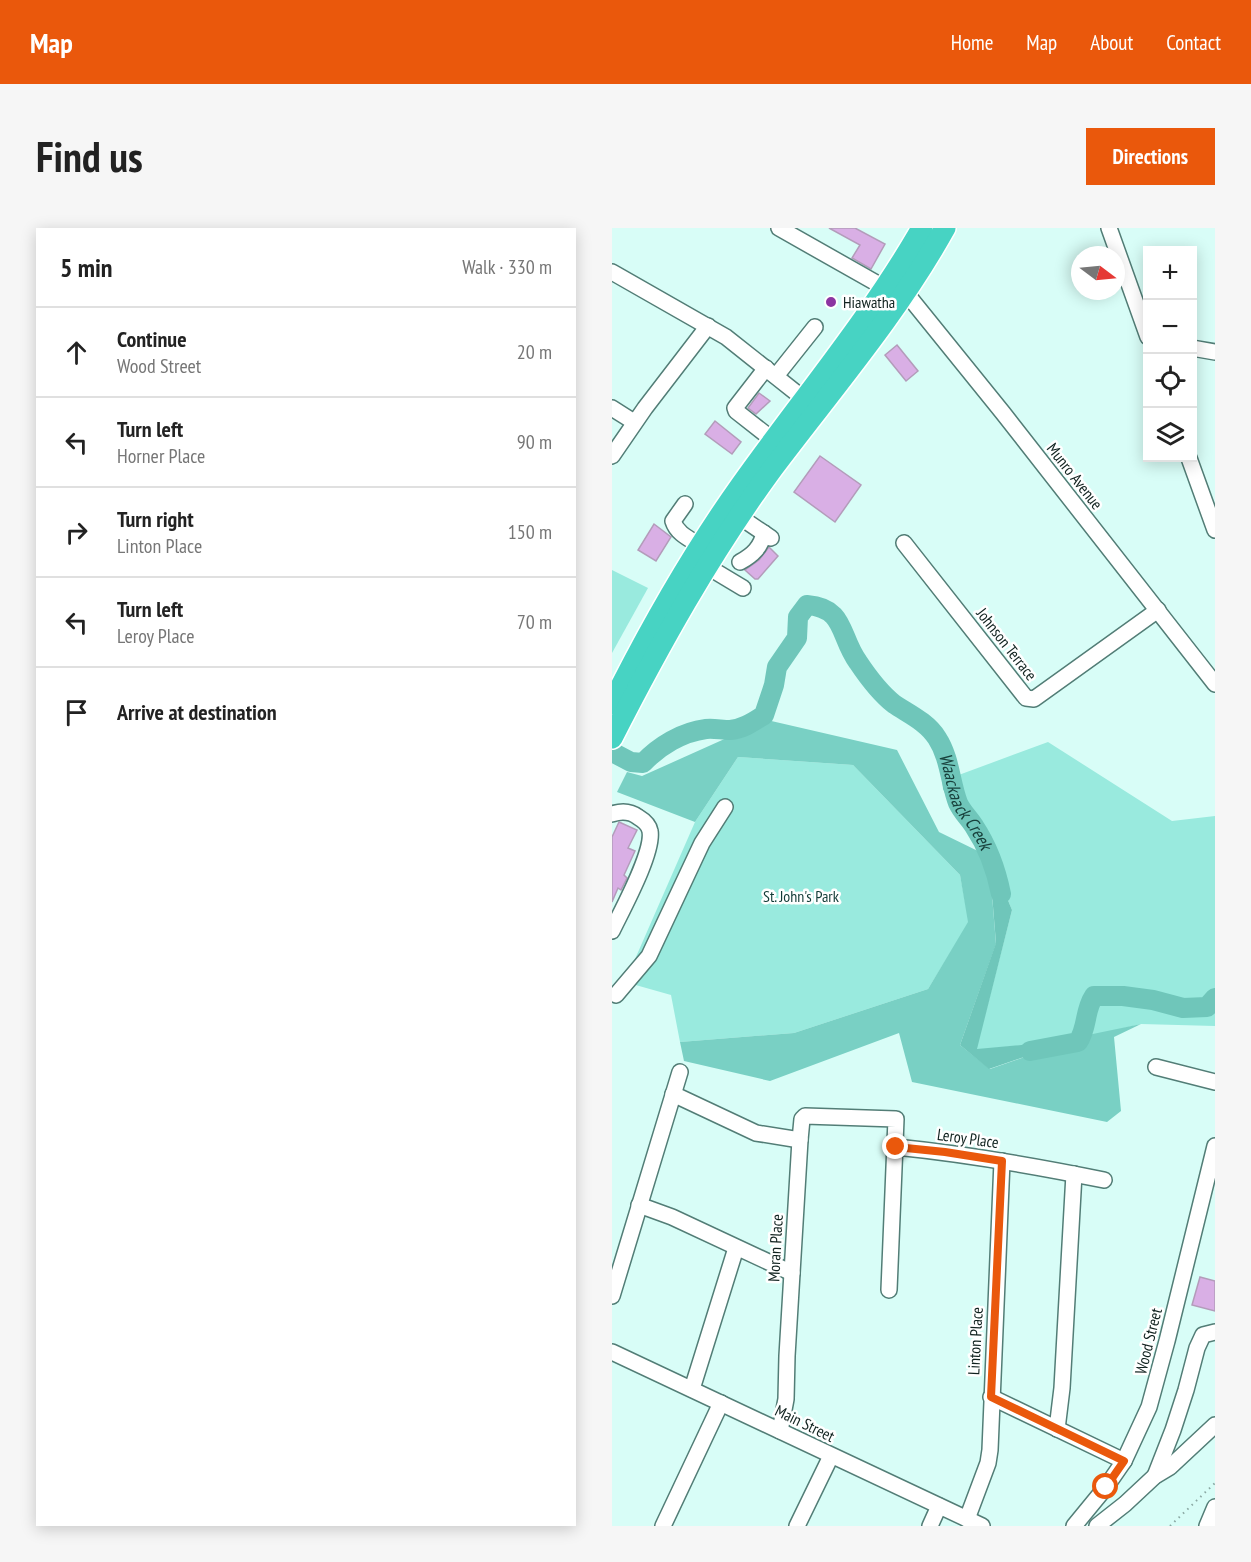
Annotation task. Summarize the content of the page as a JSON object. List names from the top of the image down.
{
  "streets": {
    "street": [
      "Munro Avenue",
      "Johnson Terrace",
      "Leroy Place",
      "Moran Place",
      "Linton Place",
      "Wood Street",
      "Main Street"
    ]
  },
  "crossings": [
    ["Munro Avenue", "Johnson Terrace"],
    ["Leroy Place", "Moran Place"],
    ["Leroy Place", "Linton Place"],
    ["Moran Place", "Main Street"],
    ["Linton Place", "Main Street"]
  ],
  "water": ["Waackaack Creek"],
  "parks": ["St. John's Park"],
  "places": ["Hiawatha"],
  "north": "right",
  "page": {
    "header": "Map",
    "nav": [
      "Home",
      "Map",
      "About",
      "Contact"
    ],
    "buttons": "Directions",
    "title": "Find us",
    "heading": ["5 min", "Walk · 330 m"],
    "map_buttons": ["+", "−"],
    "list": [
      ["Continue", "Wood Street", "20 m"],
      ["Turn left", "Horner Place", "90 m"],
      ["Turn right", "Linton Place", "150 m"],
      ["Turn left", "Leroy Place", "70 m"],
      "Arrive at destination"
    ]
  }
}
